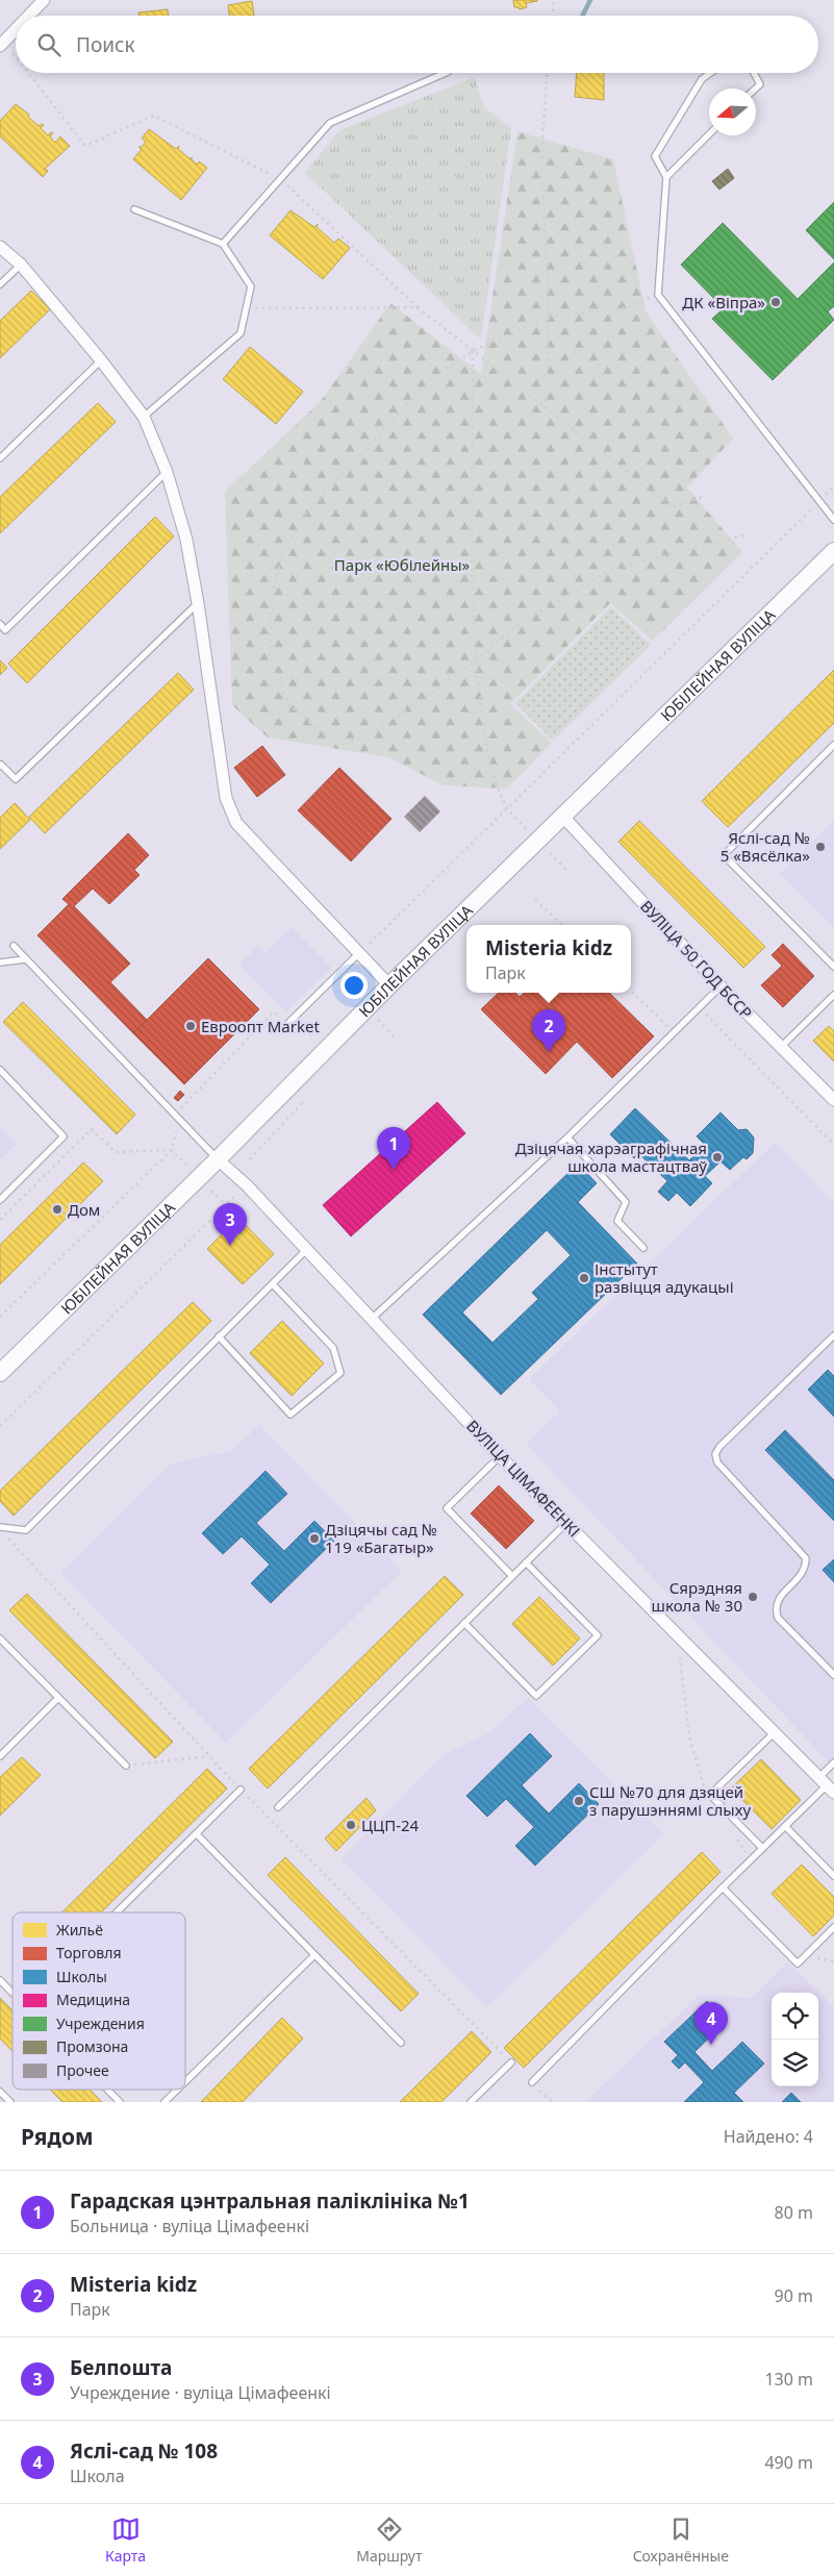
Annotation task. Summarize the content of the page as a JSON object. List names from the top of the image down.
{
  "streets": {
    "main road": ["ЮБІЛЕЙНАЯ ВУЛІЦА"],
    "street": ["ВУЛІЦА 50 ГОД БССР", "ВУЛІЦА ЦІМАФЕЕНКІ"]
  },
  "crossings": [
    ["ЮБІЛЕЙНАЯ ВУЛІЦА", "ВУЛІЦА 50 ГОД БССР"],
    ["ЮБІЛЕЙНАЯ ВУЛІЦА", "ВУЛІЦА ЦІМАФЕЕНКІ"]
  ],
  "parks": ["Парк «Юбілейны»"],
  "places": [
    "ДК «Віпра»",
    "Яслі-сад № 5 «Вясёлка»",
    "Евроопт Market",
    "Дзіцячая харэаграфічная школа мастацтваў",
    "Дом",
    "Інстытут развіцця адукацыі",
    "Дзіцячы сад № 119 «Багатыр»",
    "Сярэдняя школа № 30",
    "СШ №70 для дзяцей з парушэннямі слыху",
    "ЦЦП-24"
  ],
  "legend": [
    "Жильё",
    "Торговля",
    "Школы",
    "Медицина",
    "Учреждения",
    "Промзона",
    "Прочее"
  ],
  "north": "left",
  "page": {
    "search": "Поиск",
    "popup": ["Misteria kidz", "Парк"],
    "pins": [
      "2",
      "1",
      "3",
      "4"
    ],
    "heading": ["Рядом", "Найдено: 4"],
    "list": [
      {
        "mark": "1",
        "name": "Гарадская цэнтральная паліклініка №1",
        "note": "Больница · вуліца Цімафеенкі",
        "value": "80 m"
      },
      {
        "mark": "2",
        "name": "Misteria kidz",
        "note": "Парк",
        "value": "90 m"
      },
      {
        "mark": "3",
        "name": "Белпошта",
        "note": "Учреждение · вуліца Цімафеенкі",
        "value": "130 m"
      },
      {
        "mark": "4",
        "name": "Яслі-сад № 108",
        "note": "Школа",
        "value": "490 m"
      }
    ],
    "nav": ["Карта", "Маршрут", "Сохранённые"]
  }
}
